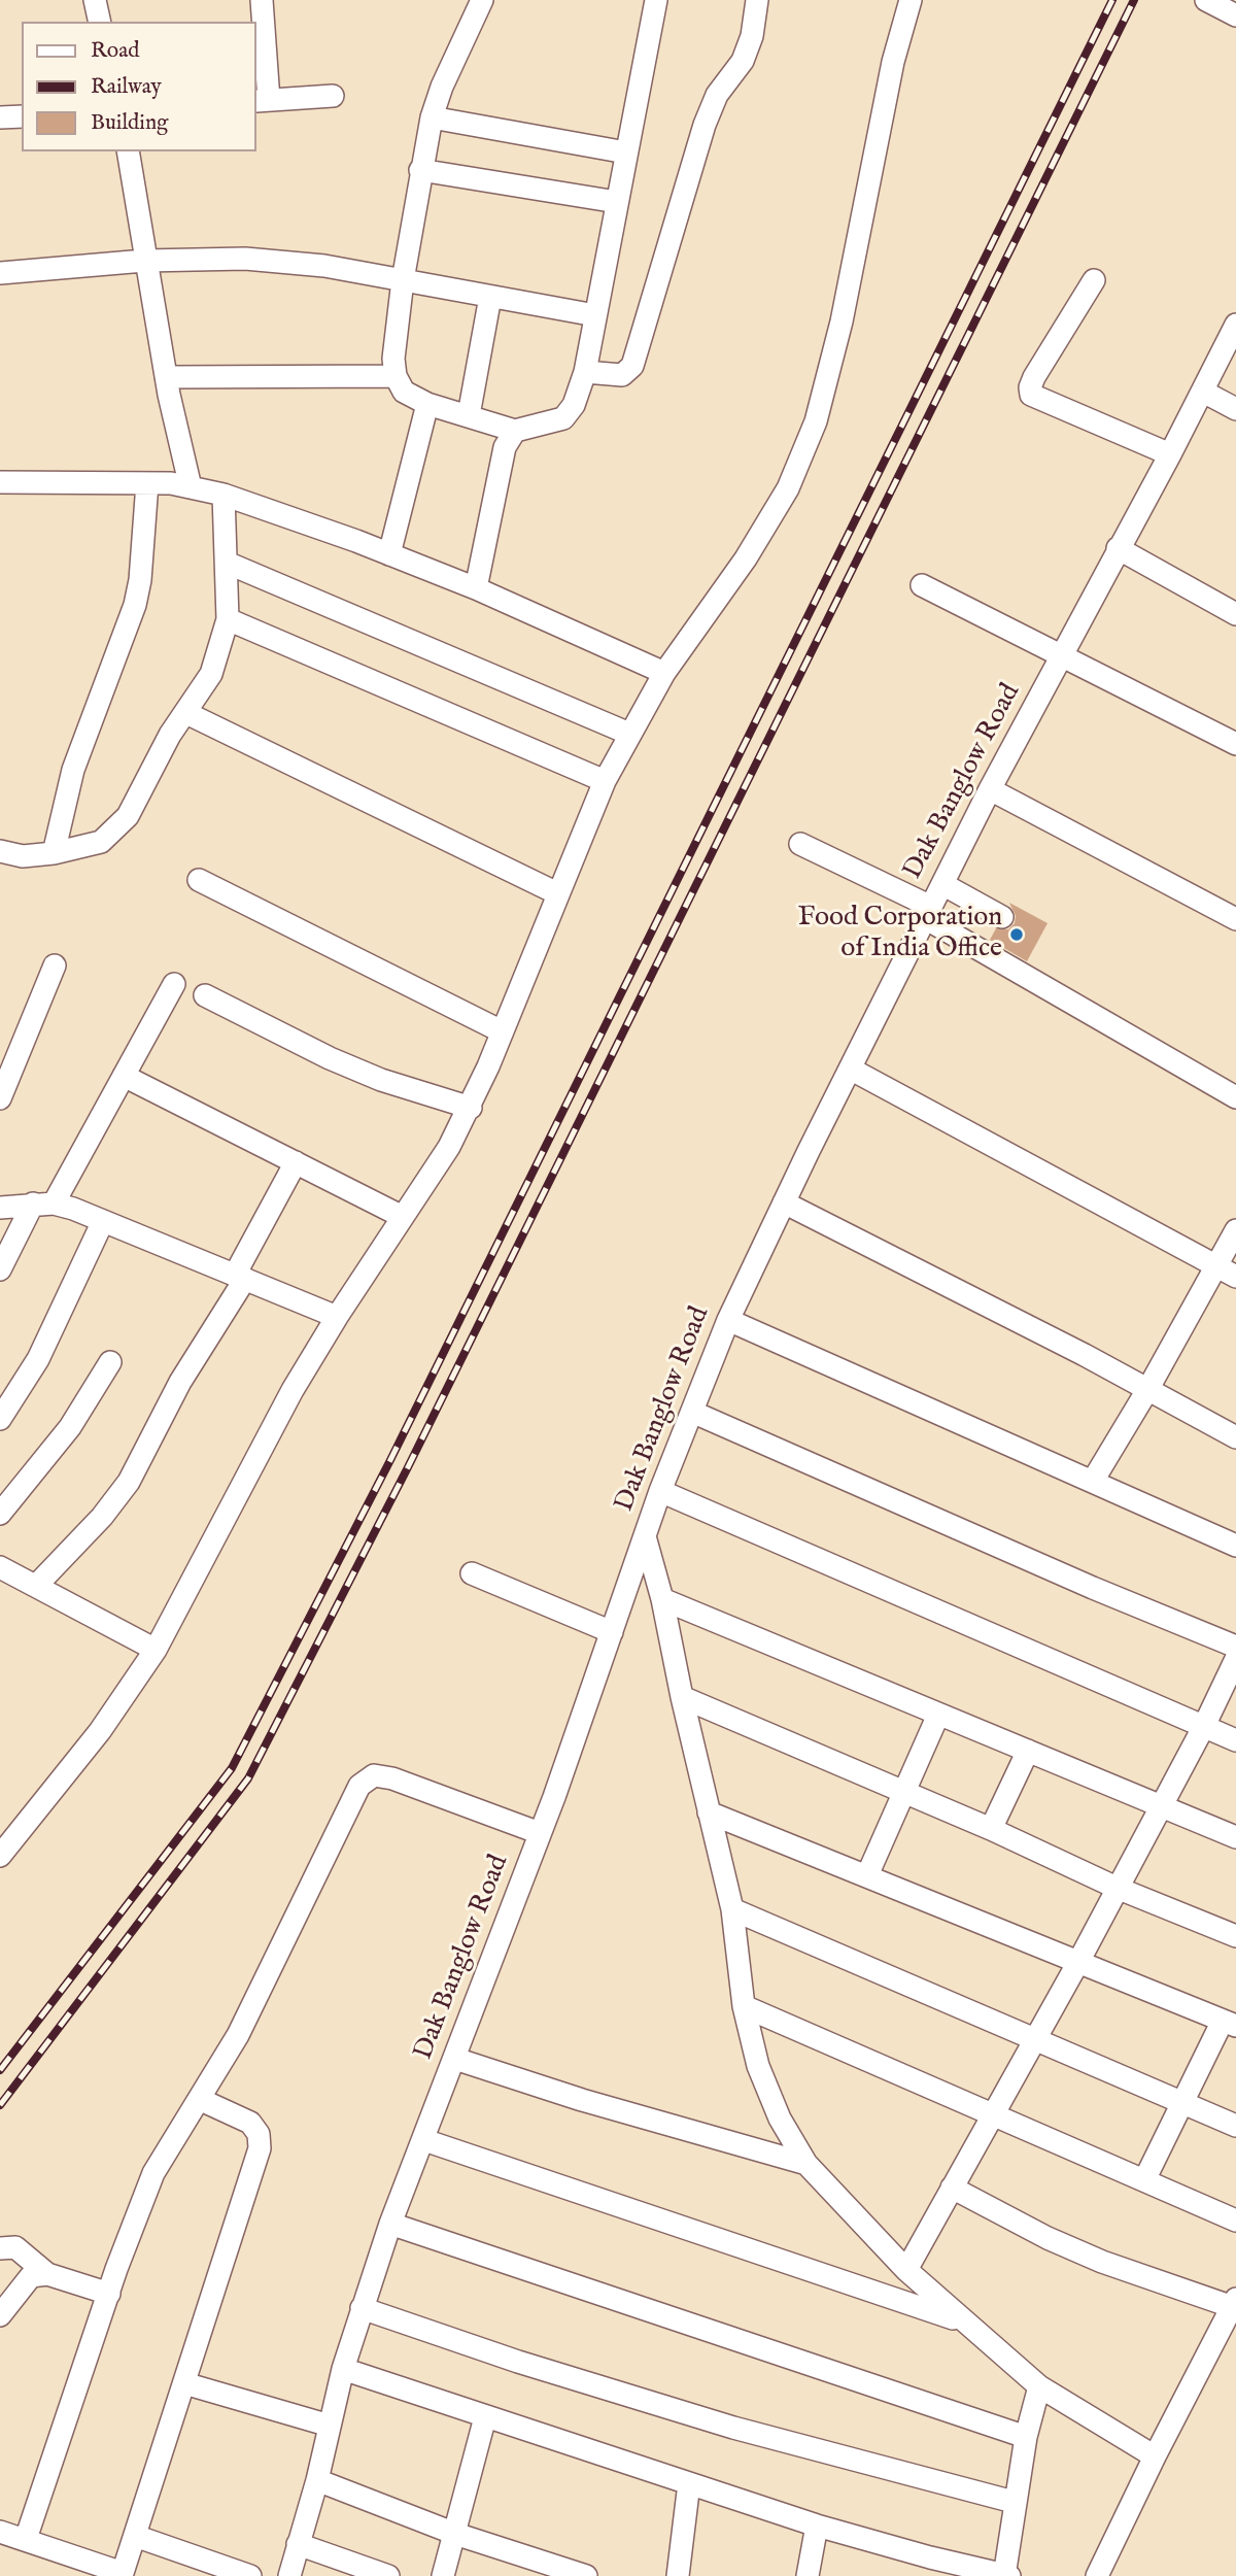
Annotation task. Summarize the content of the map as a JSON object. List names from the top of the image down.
{
  "streets": {
    "street": ["Dak Banglow Road"]
  },
  "places": ["Food Corporation of India Office"],
  "legend": ["Road", "Railway", "Building"]
}
